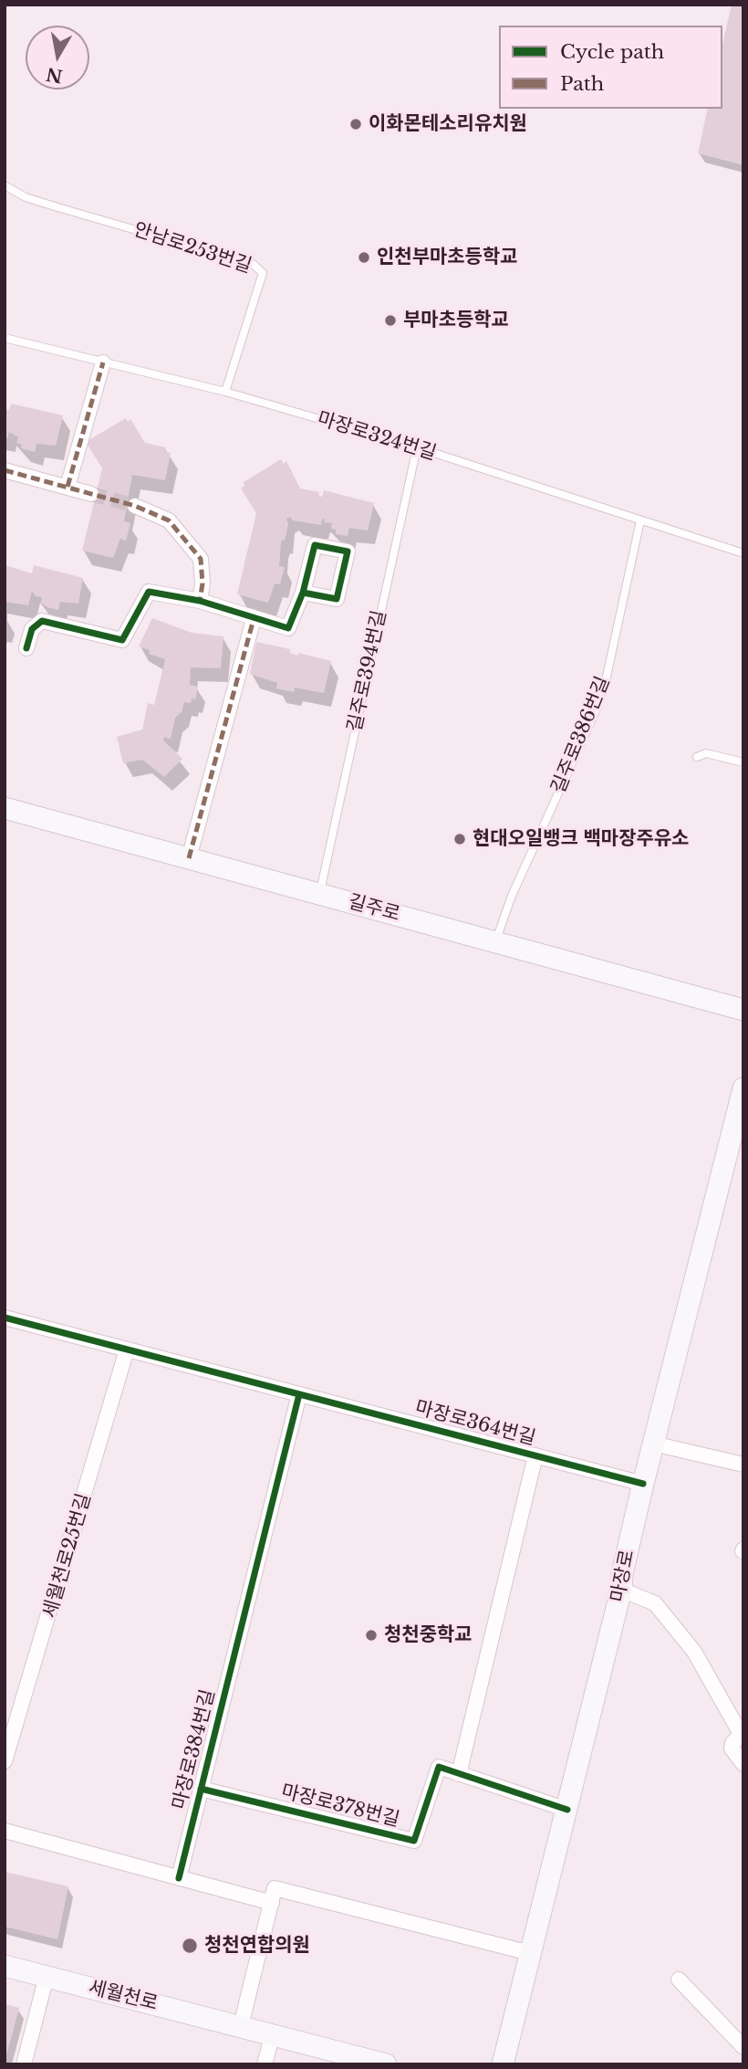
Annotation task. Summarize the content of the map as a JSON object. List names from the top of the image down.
{
  "streets": {
    "main road": ["길주로", "마장로", "세월천로"],
    "street": [
      "마장로364번길",
      "세월천로25번길",
      "마장로384번길",
      "마장로378번길"
    ],
    "lane": [
      "안남로253번길",
      "마장로324번길",
      "길주로394번길",
      "길주로386번길"
    ]
  },
  "crossings": [
    ["안남로253번길", "마장로324번길"],
    ["마장로324번길", "길주로394번길"],
    ["마장로324번길", "길주로386번길"],
    ["길주로394번길", "길주로"],
    ["길주로386번길", "길주로"],
    ["마장로364번길", "세월천로25번길"],
    ["마장로364번길", "마장로"],
    ["마장로364번길", "마장로384번길"],
    ["마장로364번길", "마장로378번길"],
    ["마장로", "마장로378번길"],
    ["마장로384번길", "마장로378번길"]
  ],
  "places": [
    "이화몬테소리유치원",
    "인천부마초등학교",
    "부마초등학교",
    "현대오일뱅크 백마장주유소",
    "청천중학교",
    "청천연합의원"
  ],
  "legend": ["Cycle path", "Path"],
  "north": "bottom"
}
